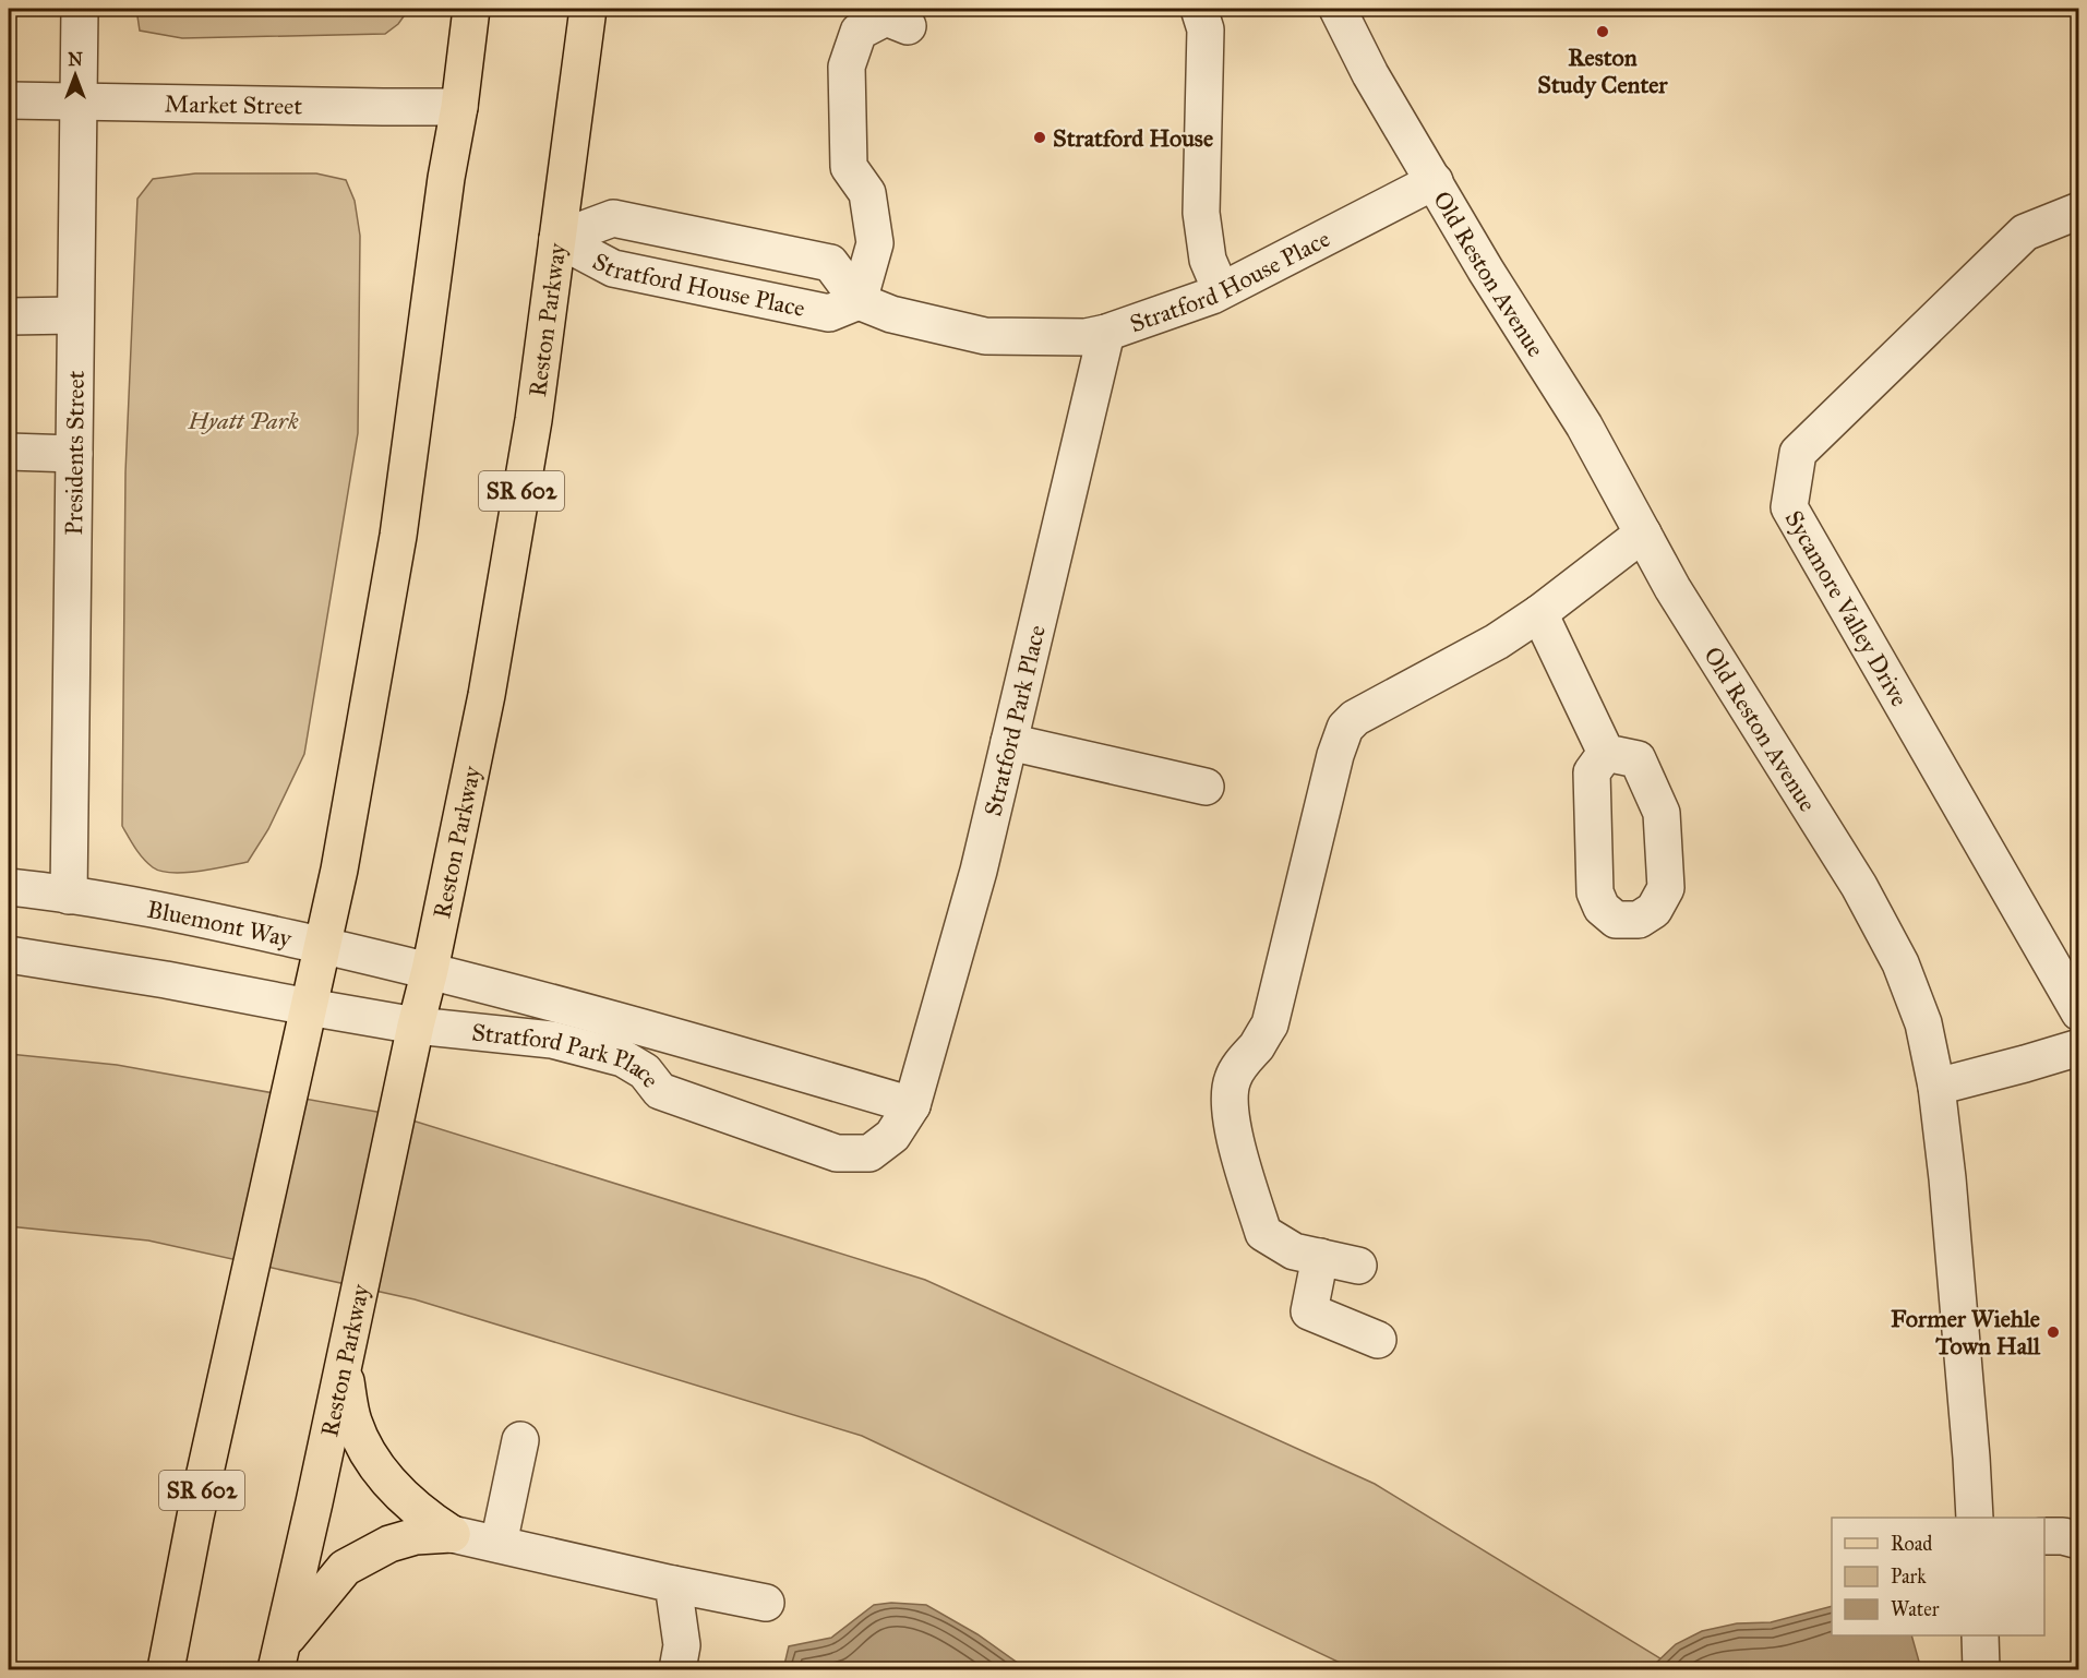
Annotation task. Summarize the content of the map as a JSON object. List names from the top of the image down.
{
  "streets": {
    "main road": ["Reston Parkway", "SR 602"],
    "street": [
      "Market Street",
      "Old Reston Avenue",
      "Stratford House Place",
      "Presidents Street",
      "Sycamore Valley Drive",
      "Stratford Park Place",
      "Bluemont Way"
    ]
  },
  "crossings": [
    ["Market Street", "Presidents Street"],
    ["Market Street", "SR 602"],
    ["Old Reston Avenue", "Stratford House Place"],
    ["Stratford House Place", "Reston Parkway"],
    ["Stratford House Place", "Stratford Park Place"],
    ["Reston Parkway", "Stratford Park Place"],
    ["Reston Parkway", "Bluemont Way"],
    ["Presidents Street", "Bluemont Way"],
    ["SR 602", "Bluemont Way"],
    ["Stratford Park Place", "Bluemont Way"]
  ],
  "parks": ["Hyatt Park"],
  "places": ["Reston Study Center", "Stratford House", "Former Wiehle Town Hall"],
  "legend": ["Road", "Park", "Water"],
  "north": "top"
}
